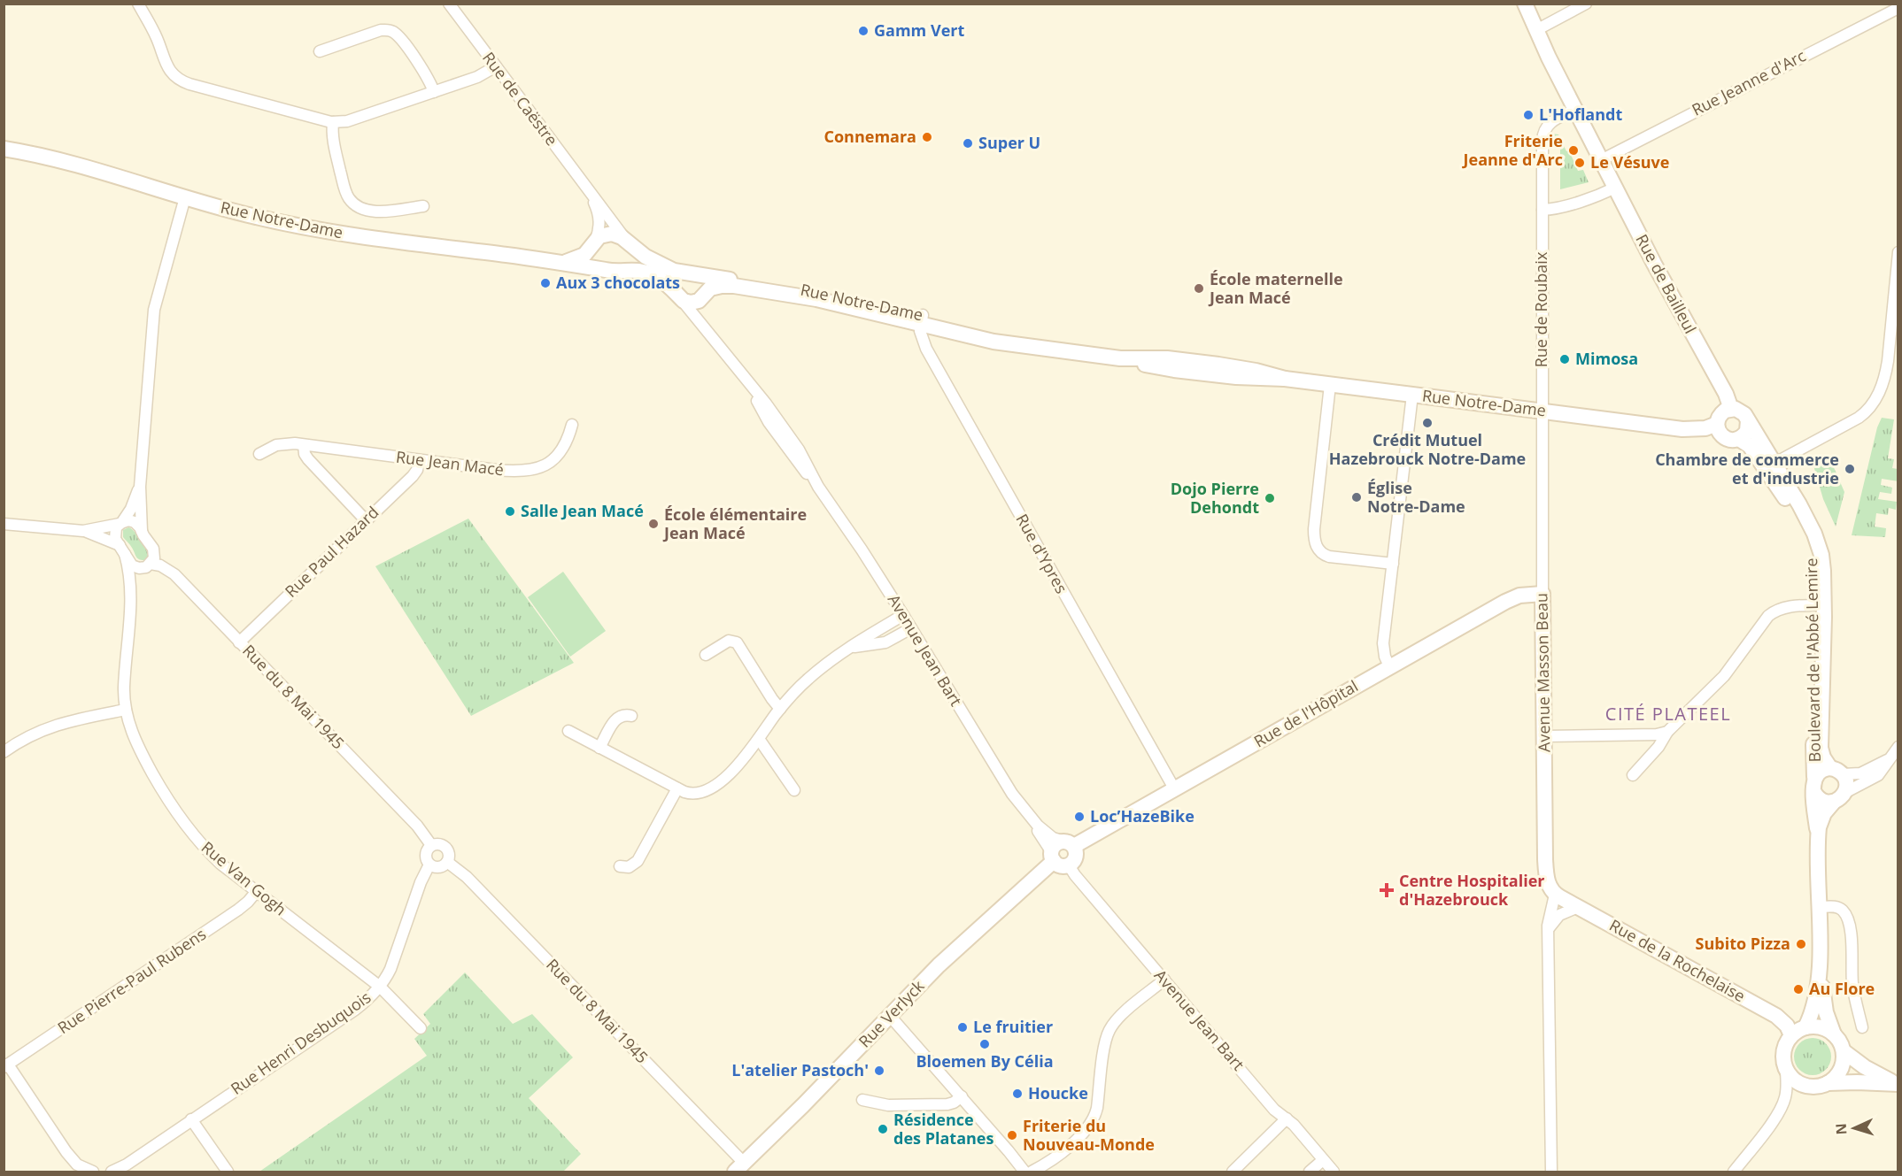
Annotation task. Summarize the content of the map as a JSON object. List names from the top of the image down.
{
  "streets": {
    "main road": [
      "Rue Notre-Dame",
      "Rue de Bailleul",
      "Boulevard de l'Abbé Lemire",
      "Avenue Masson Beau",
      "Rue de l'Hôpital",
      "Rue de la Rochelaise",
      "Rue Verlyck"
    ],
    "street": [
      "Rue Jeanne d'Arc",
      "Rue de Caëstre",
      "Rue de Roubaix",
      "Rue Jean Macé",
      "Rue Paul Hazard",
      "Rue d'Ypres",
      "Avenue Jean Bart",
      "Rue du 8 Mai 1945",
      "Rue Van Gogh",
      "Rue Pierre-Paul Rubens",
      "Rue Henri Desbuquois"
    ]
  },
  "crossings": [
    ["Rue Jeanne d'Arc", "Rue de Bailleul"],
    ["Rue de Caëstre", "Rue Notre-Dame"],
    ["Rue Notre-Dame", "Rue de Bailleul"],
    ["Rue Notre-Dame", "Rue de Roubaix"],
    ["Rue Notre-Dame", "Rue d'Ypres"],
    ["Rue Notre-Dame", "Avenue Jean Bart"],
    ["Rue Notre-Dame", "Boulevard de l'Abbé Lemire"],
    ["Rue Notre-Dame", "Avenue Masson Beau"],
    ["Rue de Bailleul", "Rue de Roubaix"],
    ["Rue de Bailleul", "Boulevard de l'Abbé Lemire"],
    ["Rue de Roubaix", "Avenue Masson Beau"],
    ["Rue Jean Macé", "Rue Paul Hazard"],
    ["Rue Paul Hazard", "Rue du 8 Mai 1945"],
    ["Rue d'Ypres", "Rue de l'Hôpital"],
    ["Avenue Jean Bart", "Rue de l'Hôpital"],
    ["Avenue Jean Bart", "Rue Verlyck"],
    ["Boulevard de l'Abbé Lemire", "Rue de la Rochelaise"],
    ["Avenue Masson Beau", "Rue de l'Hôpital"],
    ["Avenue Masson Beau", "Rue de la Rochelaise"],
    ["Rue du 8 Mai 1945", "Rue Van Gogh"],
    ["Rue du 8 Mai 1945", "Rue Verlyck"],
    ["Rue du 8 Mai 1945", "Rue Henri Desbuquois"],
    ["Rue de l'Hôpital", "Rue Verlyck"],
    ["Rue Van Gogh", "Rue Pierre-Paul Rubens"],
    ["Rue Van Gogh", "Rue Henri Desbuquois"]
  ],
  "districts": ["CITÉ PLATEEL"],
  "places": {
    "other": [
      "Gamm Vert",
      "L'Hoflandt",
      "Connemara",
      "Super U",
      "Friterie Jeanne d'Arc",
      "Le Vésuve",
      "Aux 3 chocolats",
      "École maternelle Jean Macé",
      "Mimosa",
      "Crédit Mutuel Hazebrouck Notre-Dame",
      "Chambre de commerce et d'industrie",
      "Église Notre-Dame",
      "Dojo Pierre Dehondt",
      "Salle Jean Macé",
      "École élémentaire Jean Macé",
      "Loc’HazeBike",
      "Subito Pizza",
      "Au Flore",
      "Le fruitier",
      "Bloemen By Célia",
      "L'atelier Pastoch'",
      "Houcke",
      "Résidence des Platanes",
      "Friterie du Nouveau-Monde"
    ],
    "health": ["Centre Hospitalier d'Hazebrouck"]
  },
  "north": "left"
}
